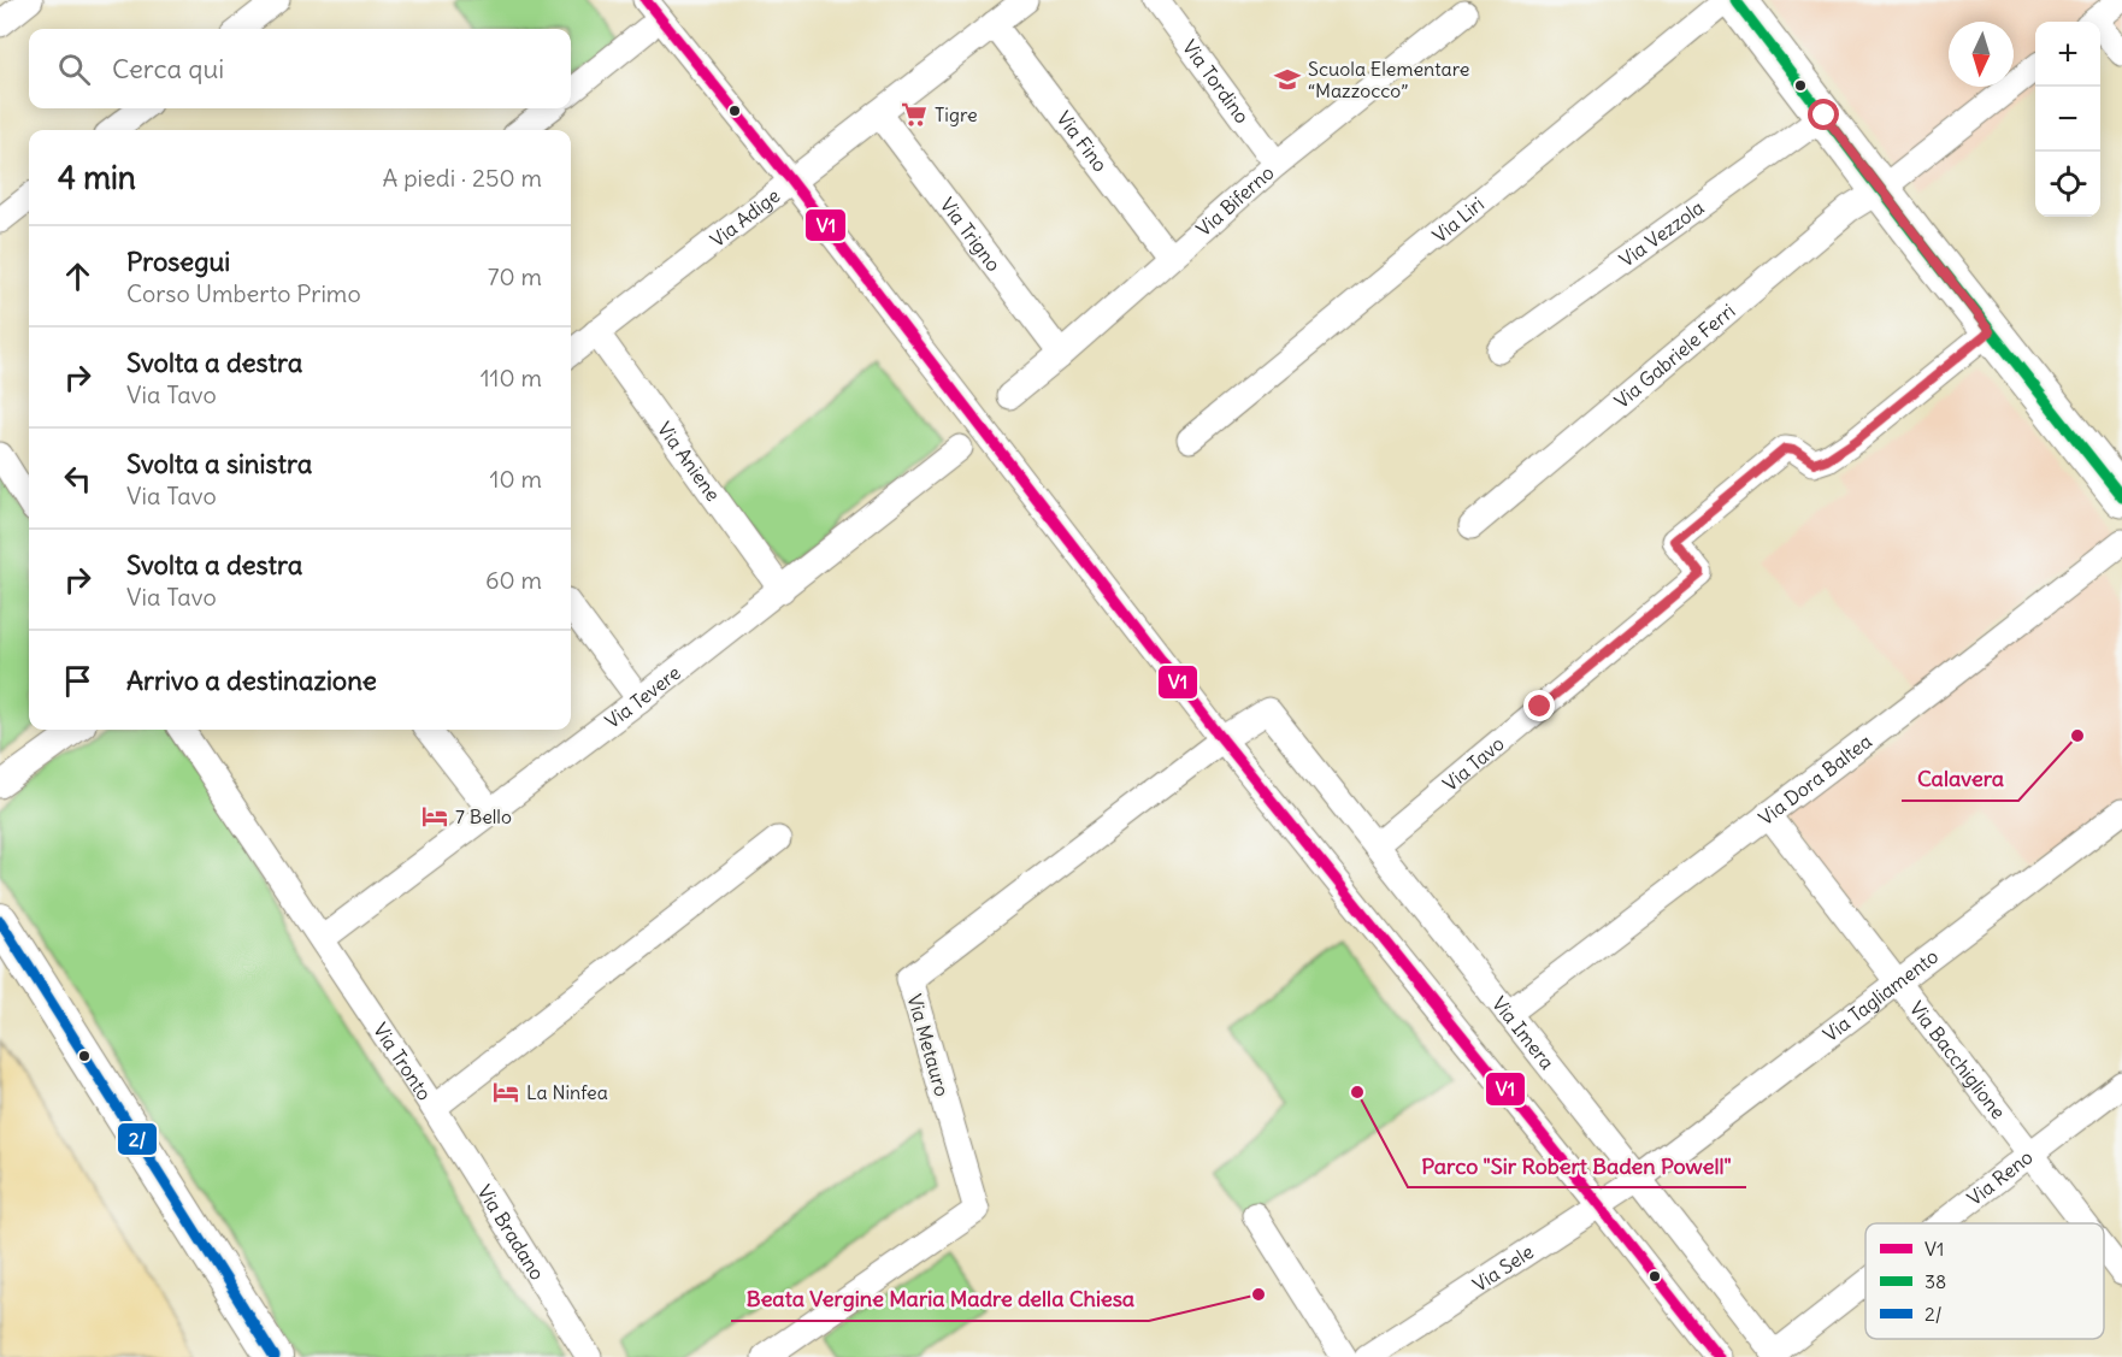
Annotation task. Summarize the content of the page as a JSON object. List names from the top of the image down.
{
  "streets": {
    "street": [
      "Via Tordino",
      "Via Fino",
      "Via Biferno",
      "Via Adige",
      "Via Liri",
      "Via Vezzola",
      "Via Trigno",
      "Via Gabriele Ferri",
      "Via Aniene",
      "Via Tevere",
      "Via Tavo",
      "Via Dora Baltea",
      "Via Tagliamento",
      "Via Imera",
      "Via Metauro",
      "Via Bacchiglione",
      "Via Tronto",
      "Via Reno",
      "Via Bradano",
      "Via Sele"
    ]
  },
  "crossings": [
    ["Via Tordino", "Via Biferno"],
    ["Via Fino", "Via Biferno"],
    ["Via Fino", "Via Adige"],
    ["Via Biferno", "Via Trigno"],
    ["Via Adige", "Via Trigno"],
    ["Via Adige", "Via Aniene"],
    ["Via Aniene", "Via Tevere"],
    ["Via Tevere", "Via Tronto"],
    ["Via Tavo", "Via Imera"],
    ["Via Dora Baltea", "Via Imera"],
    ["Via Dora Baltea", "Via Bacchiglione"],
    ["Via Tagliamento", "Via Imera"],
    ["Via Tagliamento", "Via Bacchiglione"],
    ["Via Tagliamento", "Via Sele"],
    ["Via Imera", "Via Metauro"],
    ["Via Imera", "Via Reno"],
    ["Via Imera", "Via Sele"],
    ["Via Bacchiglione", "Via Reno"],
    ["Via Tronto", "Via Bradano"]
  ],
  "places": {
    "school or university": ["Scuola Elementare “Mazzocco”"],
    "supermarket": ["Tigre"],
    "other": ["Calavera", "Parco \"Sir Robert Baden Powell\"", "Beata Vergine Maria Madre della Chiesa"],
    "hotel": ["7 Bello", "La Ninfea"]
  },
  "lines": ["transit line V1", "transit line 38", "transit line 2/"],
  "legend": ["V1", "38", "2/"],
  "north": "bottom",
  "page": {
    "map_buttons": ["+", "−"],
    "search": "Cerca qui",
    "heading": ["4 min", "A piedi · 250 m"],
    "list": [
      ["Prosegui", "Corso Umberto Primo", "70 m"],
      ["Svolta a destra", "Via Tavo", "110 m"],
      ["Svolta a sinistra", "Via Tavo", "10 m"],
      ["Svolta a destra", "Via Tavo", "60 m"],
      "Arrivo a destinazione"
    ]
  }
}
